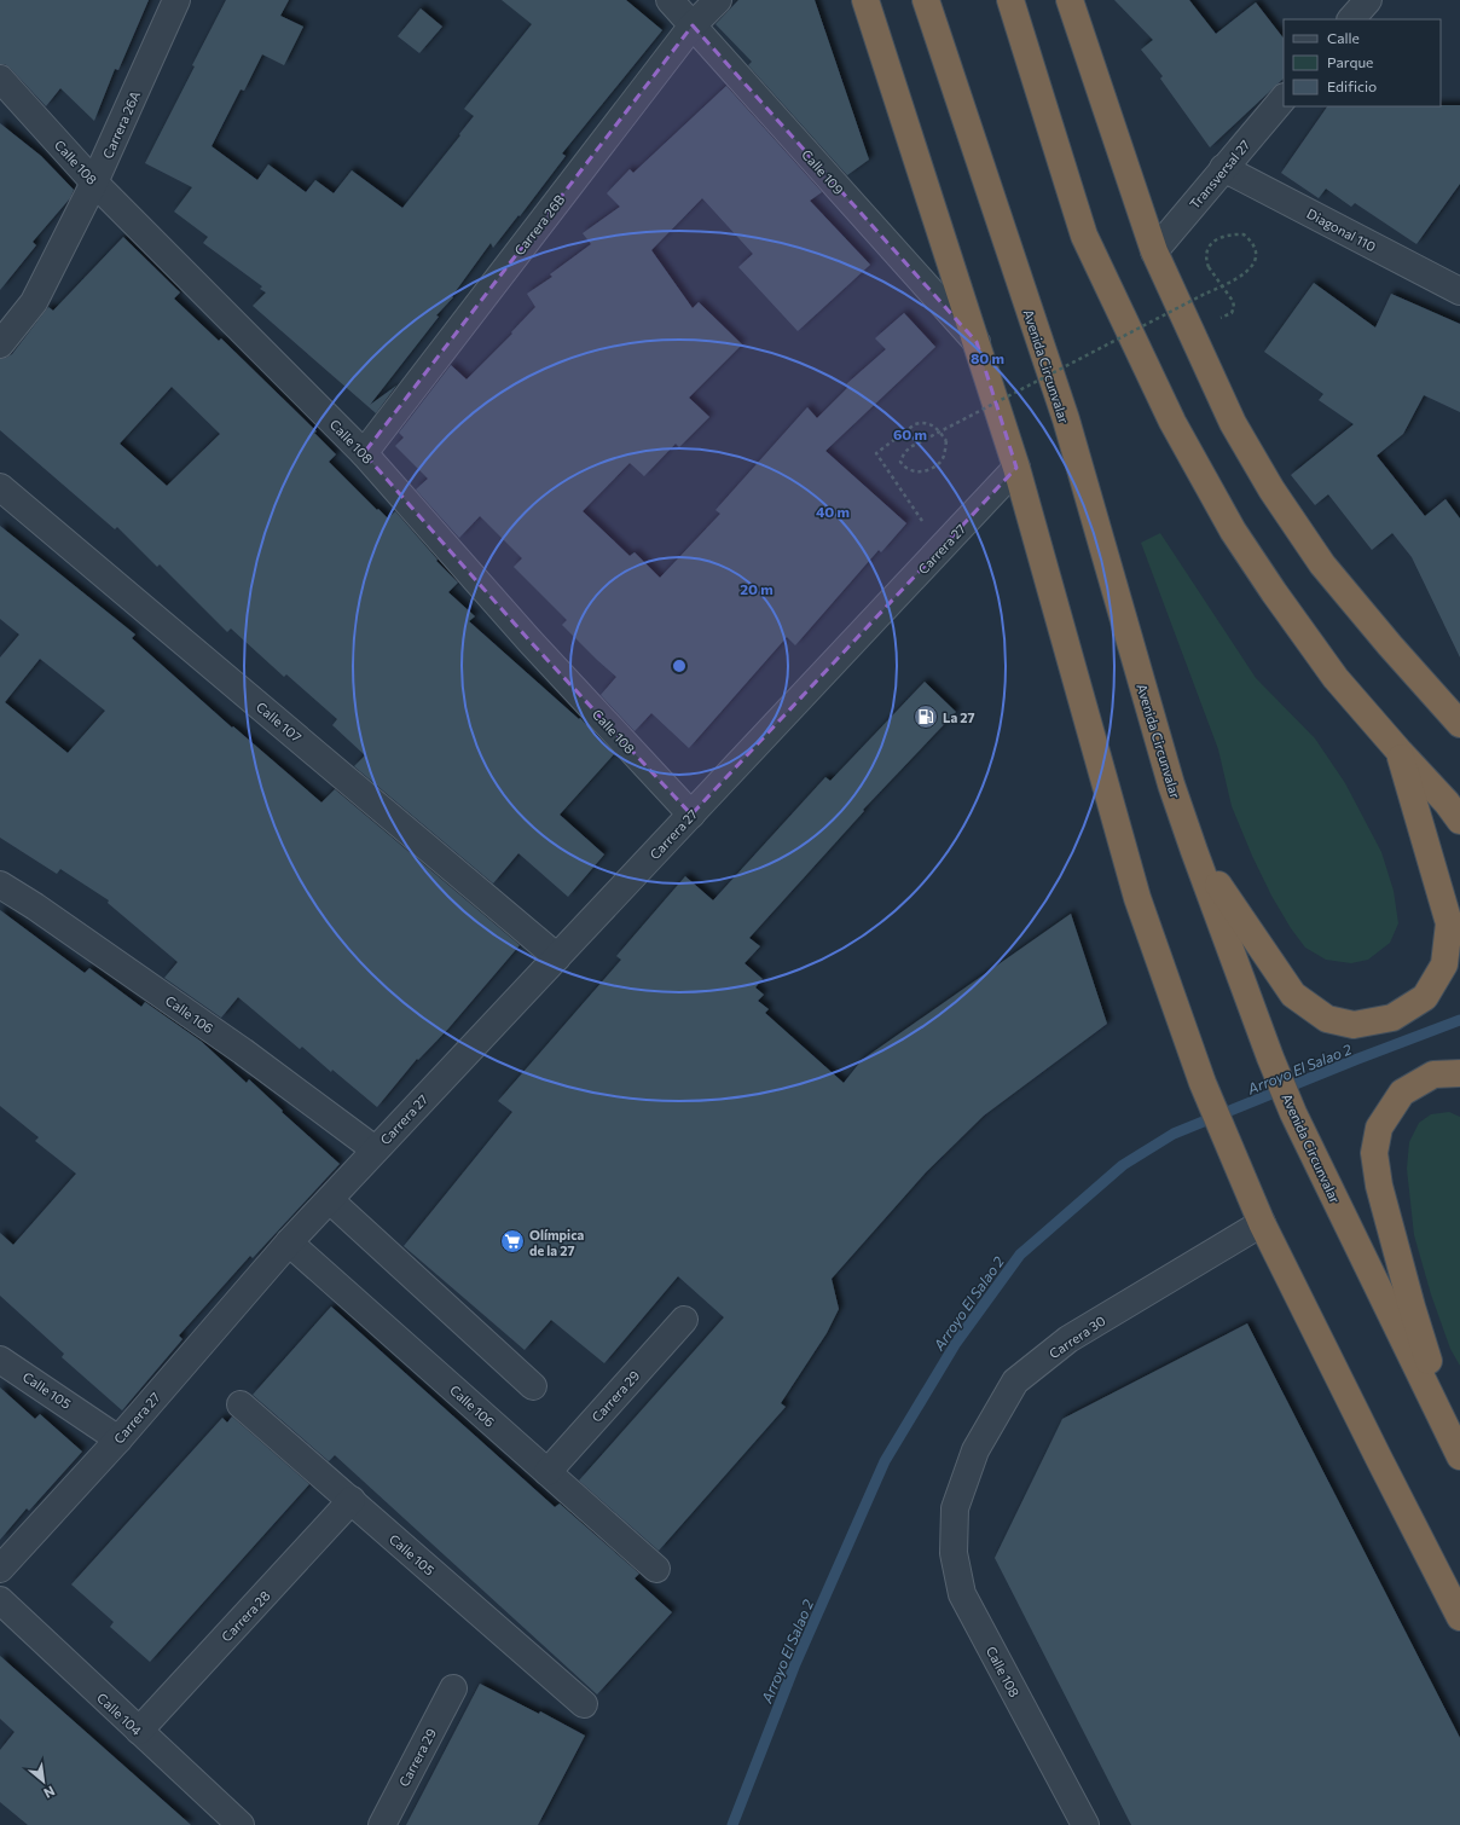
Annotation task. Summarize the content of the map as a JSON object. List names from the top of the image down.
{
  "streets": {
    "highway": ["Avenida Circunvalar"],
    "street": [
      "Carrera 26A",
      "Calle 108",
      "Calle 109",
      "Transversal 27",
      "Carrera 26B",
      "Diagonal 110",
      "Carrera 27",
      "Calle 107",
      "Calle 106",
      "Carrera 30",
      "Calle 105",
      "Carrera 29",
      "Carrera 28",
      "Calle 104"
    ]
  },
  "crossings": [
    ["Carrera 26A", "Calle 108"],
    ["Calle 108", "Carrera 26B"],
    ["Calle 108", "Carrera 27"],
    ["Calle 108", "Carrera 30"],
    ["Calle 109", "Carrera 26B"],
    ["Transversal 27", "Diagonal 110"],
    ["Carrera 27", "Calle 107"],
    ["Carrera 27", "Calle 106"],
    ["Carrera 27", "Calle 105"],
    ["Calle 106", "Carrera 29"],
    ["Calle 105", "Carrera 28"],
    ["Carrera 28", "Calle 104"]
  ],
  "water": ["Arroyo El Salao 2"],
  "places": {
    "fuel station": ["La 27"],
    "supermarket": ["Olímpica de la 27"]
  },
  "legend": ["Calle", "Parque", "Edificio"],
  "north": "bottom right",
  "rings": [
    "80 m",
    "60 m",
    "40 m",
    "20 m"
  ]
}
